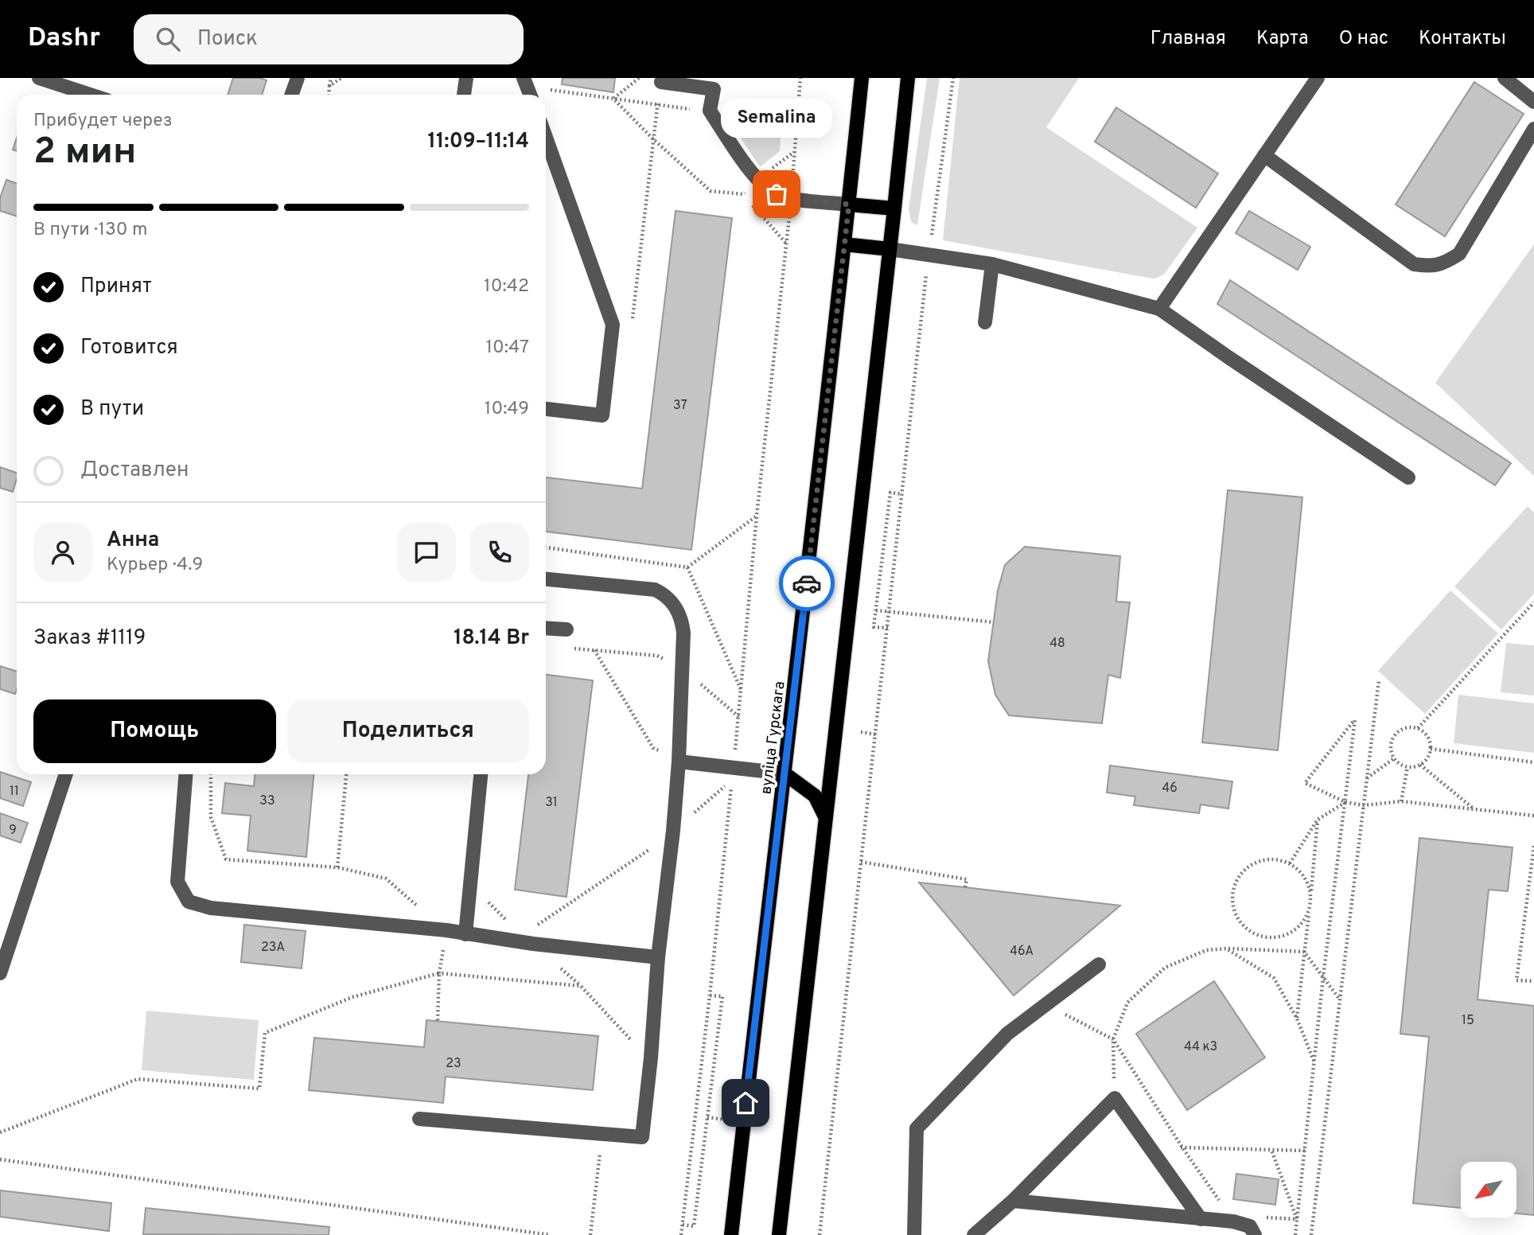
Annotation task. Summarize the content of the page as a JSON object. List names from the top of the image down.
{
  "streets": {
    "main road": ["вуліца Гурскага"]
  },
  "places": ["Semalina"],
  "house_numbers": [
    "37",
    "48",
    "46",
    "11",
    "33",
    "31",
    "9",
    "23А",
    "46А",
    "15",
    "44 к3",
    "23"
  ],
  "north": "bottom left",
  "page": {
    "header": "Dashr",
    "search": "Поиск",
    "nav": [
      "Главная",
      "Карта",
      "О нас",
      "Контакты"
    ],
    "heading": ["2 мин", "Прибудет через", "11:09–11:14"],
    "panel": [
      "Анна",
      "Курьер · 4.9",
      "Заказ #1119",
      "18.14 Br"
    ],
    "bubble": "Semalina",
    "bar": "В пути · 130 m",
    "list": [
      ["Принят", "10:42"],
      ["Готовится", "10:47"],
      ["В пути", "10:49"],
      "Доставлен"
    ],
    "buttons": ["Помощь", "Поделиться"]
  }
}
